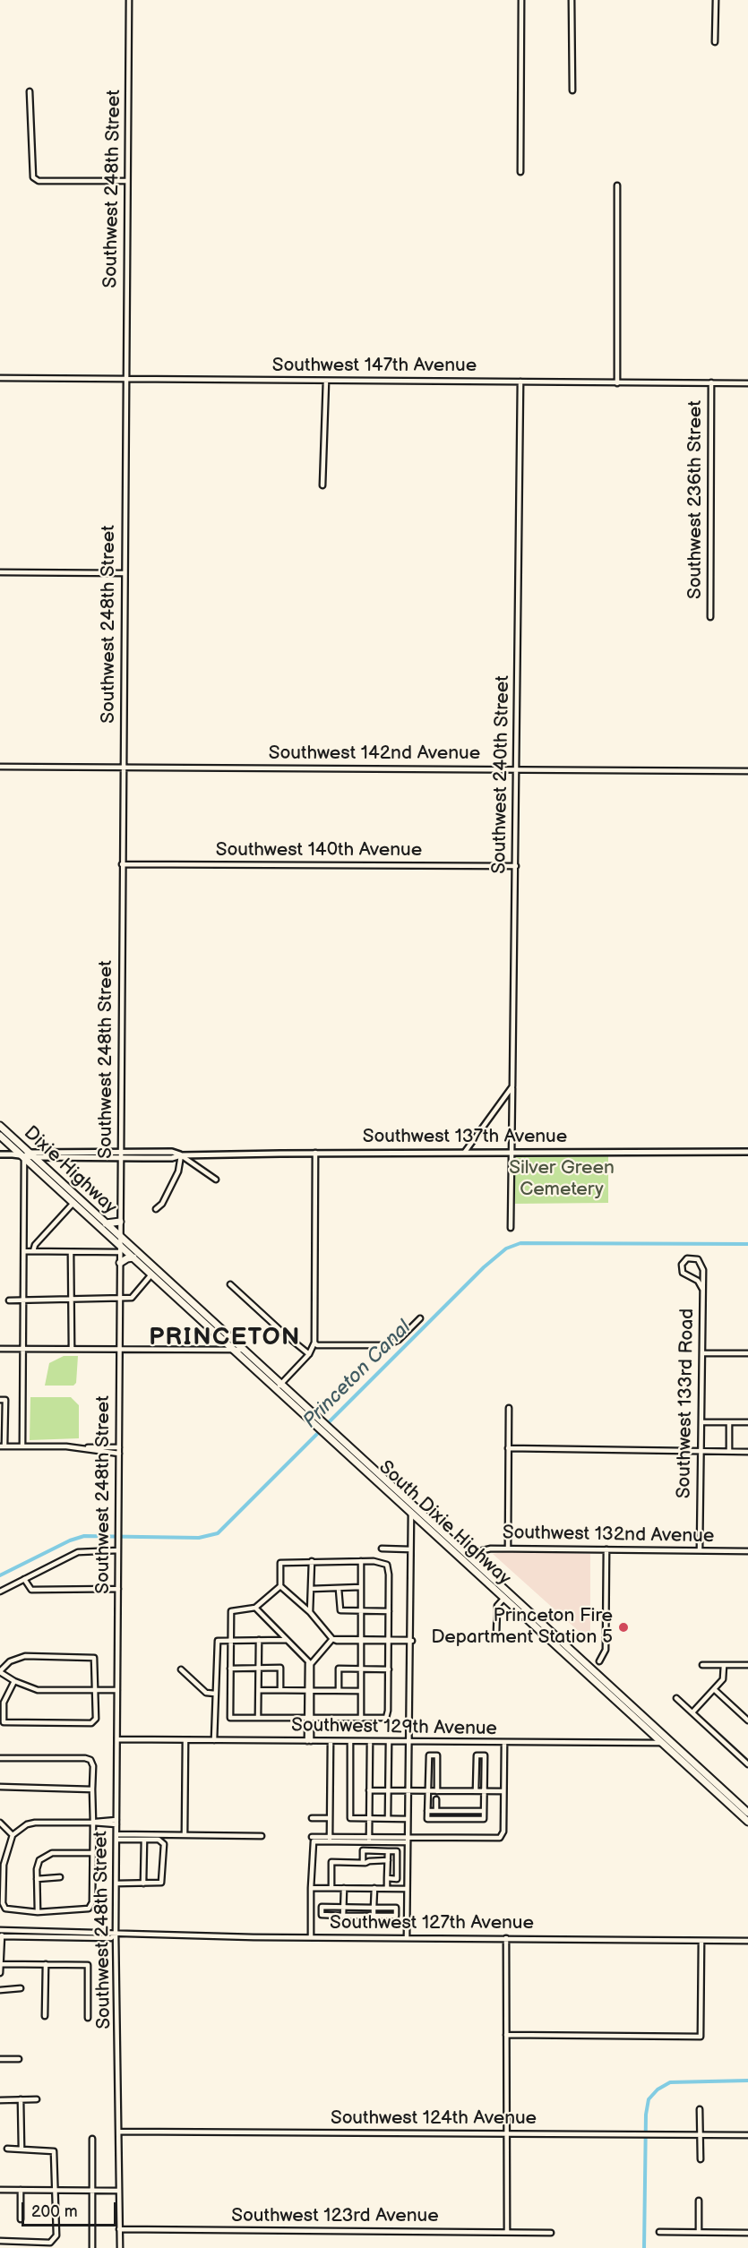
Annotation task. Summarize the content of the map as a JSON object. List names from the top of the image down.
{
  "streets": {
    "highway": ["Dixie Highway", "South Dixie Highway"],
    "main road": ["Southwest 137th Avenue"],
    "street": [
      "Southwest 248th Street",
      "Southwest 147th Avenue",
      "Southwest 236th Street",
      "Southwest 142nd Avenue",
      "Southwest 240th Street",
      "Southwest 140th Avenue",
      "Southwest 133rd Road",
      "Southwest 132nd Avenue",
      "Southwest 129th Avenue",
      "Southwest 127th Avenue",
      "Southwest 124th Avenue",
      "Southwest 123rd Avenue"
    ]
  },
  "crossings": [
    ["Southwest 248th Street", "Southwest 147th Avenue"],
    ["Southwest 248th Street", "Southwest 142nd Avenue"],
    ["Southwest 248th Street", "Southwest 140th Avenue"],
    ["Southwest 248th Street", "Southwest 137th Avenue"],
    ["Southwest 248th Street", "Dixie Highway"],
    ["Southwest 248th Street", "South Dixie Highway"],
    ["Southwest 248th Street", "Southwest 129th Avenue"],
    ["Southwest 248th Street", "Southwest 127th Avenue"],
    ["Southwest 248th Street", "Southwest 124th Avenue"],
    ["Southwest 248th Street", "Southwest 123rd Avenue"],
    ["Southwest 147th Avenue", "Southwest 236th Street"],
    ["Southwest 147th Avenue", "Southwest 240th Street"],
    ["Southwest 142nd Avenue", "Southwest 240th Street"],
    ["Southwest 240th Street", "Southwest 140th Avenue"],
    ["Southwest 240th Street", "Southwest 137th Avenue"],
    ["Southwest 137th Avenue", "Dixie Highway"],
    ["Dixie Highway", "South Dixie Highway"],
    ["Southwest 133rd Road", "Southwest 132nd Avenue"],
    ["South Dixie Highway", "Southwest 132nd Avenue"],
    ["South Dixie Highway", "Southwest 129th Avenue"]
  ],
  "districts": ["PRINCETON"],
  "water": ["Princeton Canal"],
  "parks": ["Silver Green Cemetery"],
  "places": ["Princeton Fire Department Station 5"],
  "scale_bar": "200 m"
}
